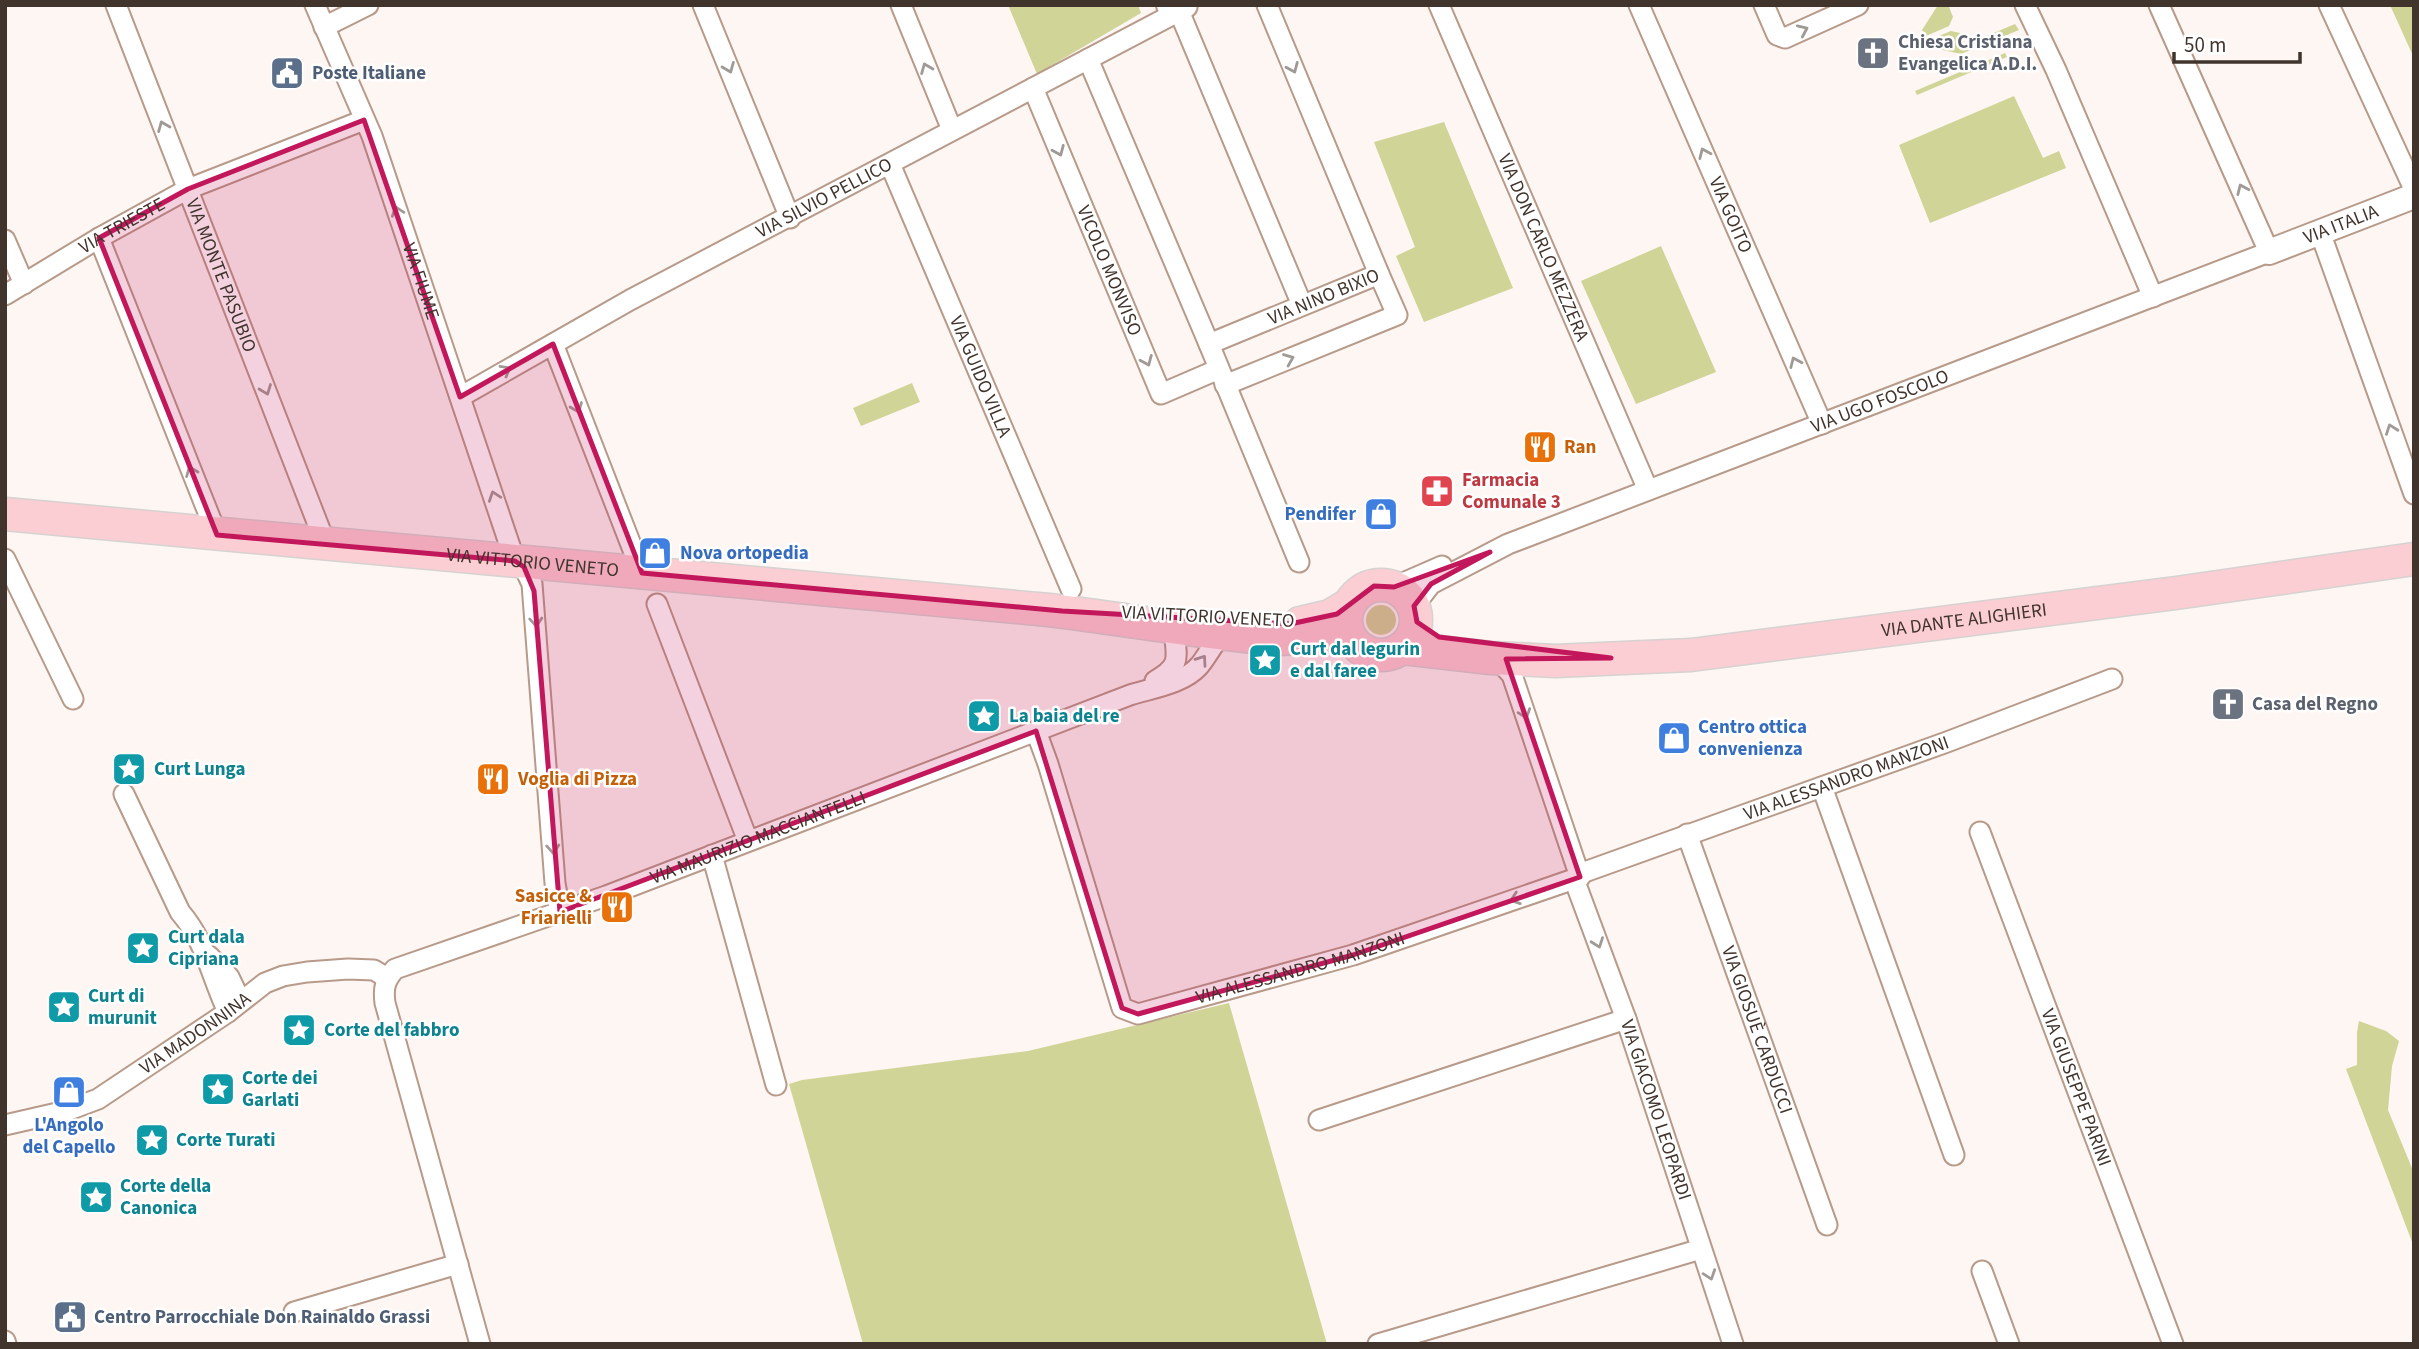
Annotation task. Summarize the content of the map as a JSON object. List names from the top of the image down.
{
  "streets": {
    "main road": ["VIA VITTORIO VENETO", "VIA DANTE ALIGHIERI"],
    "street": [
      "VIA SILVIO PELLICO",
      "VIA GOITO",
      "VIA ITALIA",
      "VIA TRIESTE",
      "VIA DON CARLO MEZZERA",
      "VICOLO MONVISO",
      "VIA MONTE PASUBIO",
      "VIA FIUME",
      "VIA NINO BIXIO",
      "VIA GUIDO VILLA",
      "VIA UGO FOSCOLO",
      "VIA ALESSANDRO MANZONI",
      "VIA MAURIZIO MACCIANTELLI",
      "VIA GIOSUÈ CARDUCCI",
      "VIA MADONNINA",
      "VIA GIUSEPPE PARINI",
      "VIA GIACOMO LEOPARDI"
    ]
  },
  "crossings": [
    ["VIA SILVIO PELLICO", "VICOLO MONVISO"],
    ["VIA SILVIO PELLICO", "VIA FIUME"],
    ["VIA SILVIO PELLICO", "VIA GUIDO VILLA"],
    ["VIA GOITO", "VIA UGO FOSCOLO"],
    ["VIA ITALIA", "VIA UGO FOSCOLO"],
    ["VIA TRIESTE", "VIA MONTE PASUBIO"],
    ["VIA TRIESTE", "VIA FIUME"],
    ["VIA DON CARLO MEZZERA", "VIA UGO FOSCOLO"],
    ["VICOLO MONVISO", "VIA NINO BIXIO"],
    ["VIA MONTE PASUBIO", "VIA VITTORIO VENETO"],
    ["VIA FIUME", "VIA VITTORIO VENETO"],
    ["VIA FIUME", "VIA MAURIZIO MACCIANTELLI"],
    ["VIA GUIDO VILLA", "VIA VITTORIO VENETO"],
    ["VIA UGO FOSCOLO", "VIA VITTORIO VENETO"],
    ["VIA UGO FOSCOLO", "VIA DANTE ALIGHIERI"],
    ["VIA VITTORIO VENETO", "VIA DANTE ALIGHIERI"],
    ["VIA VITTORIO VENETO", "VIA MAURIZIO MACCIANTELLI"],
    ["VIA DANTE ALIGHIERI", "VIA GIACOMO LEOPARDI"],
    ["VIA ALESSANDRO MANZONI", "VIA MAURIZIO MACCIANTELLI"],
    ["VIA ALESSANDRO MANZONI", "VIA GIOSUÈ CARDUCCI"],
    ["VIA ALESSANDRO MANZONI", "VIA GIACOMO LEOPARDI"],
    ["VIA MAURIZIO MACCIANTELLI", "VIA MADONNINA"]
  ],
  "one_way": ["VIA GOITO", "VIA NINO BIXIO", "VIA GIACOMO LEOPARDI"],
  "places": {
    "church": ["Chiesa Cristiana Evangelica A.D.I.", "Casa del Regno"],
    "public building": ["Poste Italiane", "Centro Parrocchiale Don Rainaldo Grassi"],
    "restaurant": ["Ran", "Voglia di Pizza", "Sasicce & Friarielli"],
    "pharmacy": ["Farmacia Comunale 3"],
    "shop": [
      "Pendifer",
      "Nova ortopedia",
      "Centro ottica convenienza",
      "L'Angolo del Capello"
    ],
    "place": [
      "Curt dal legurin e dal faree",
      "La baia del re",
      "Curt Lunga",
      "Curt dala Cipriana",
      "Curt di murunit",
      "Corte del fabbro",
      "Corte dei Garlati",
      "Corte Turati",
      "Corte della Canonica"
    ]
  },
  "scale_bar": "50 m"
}
